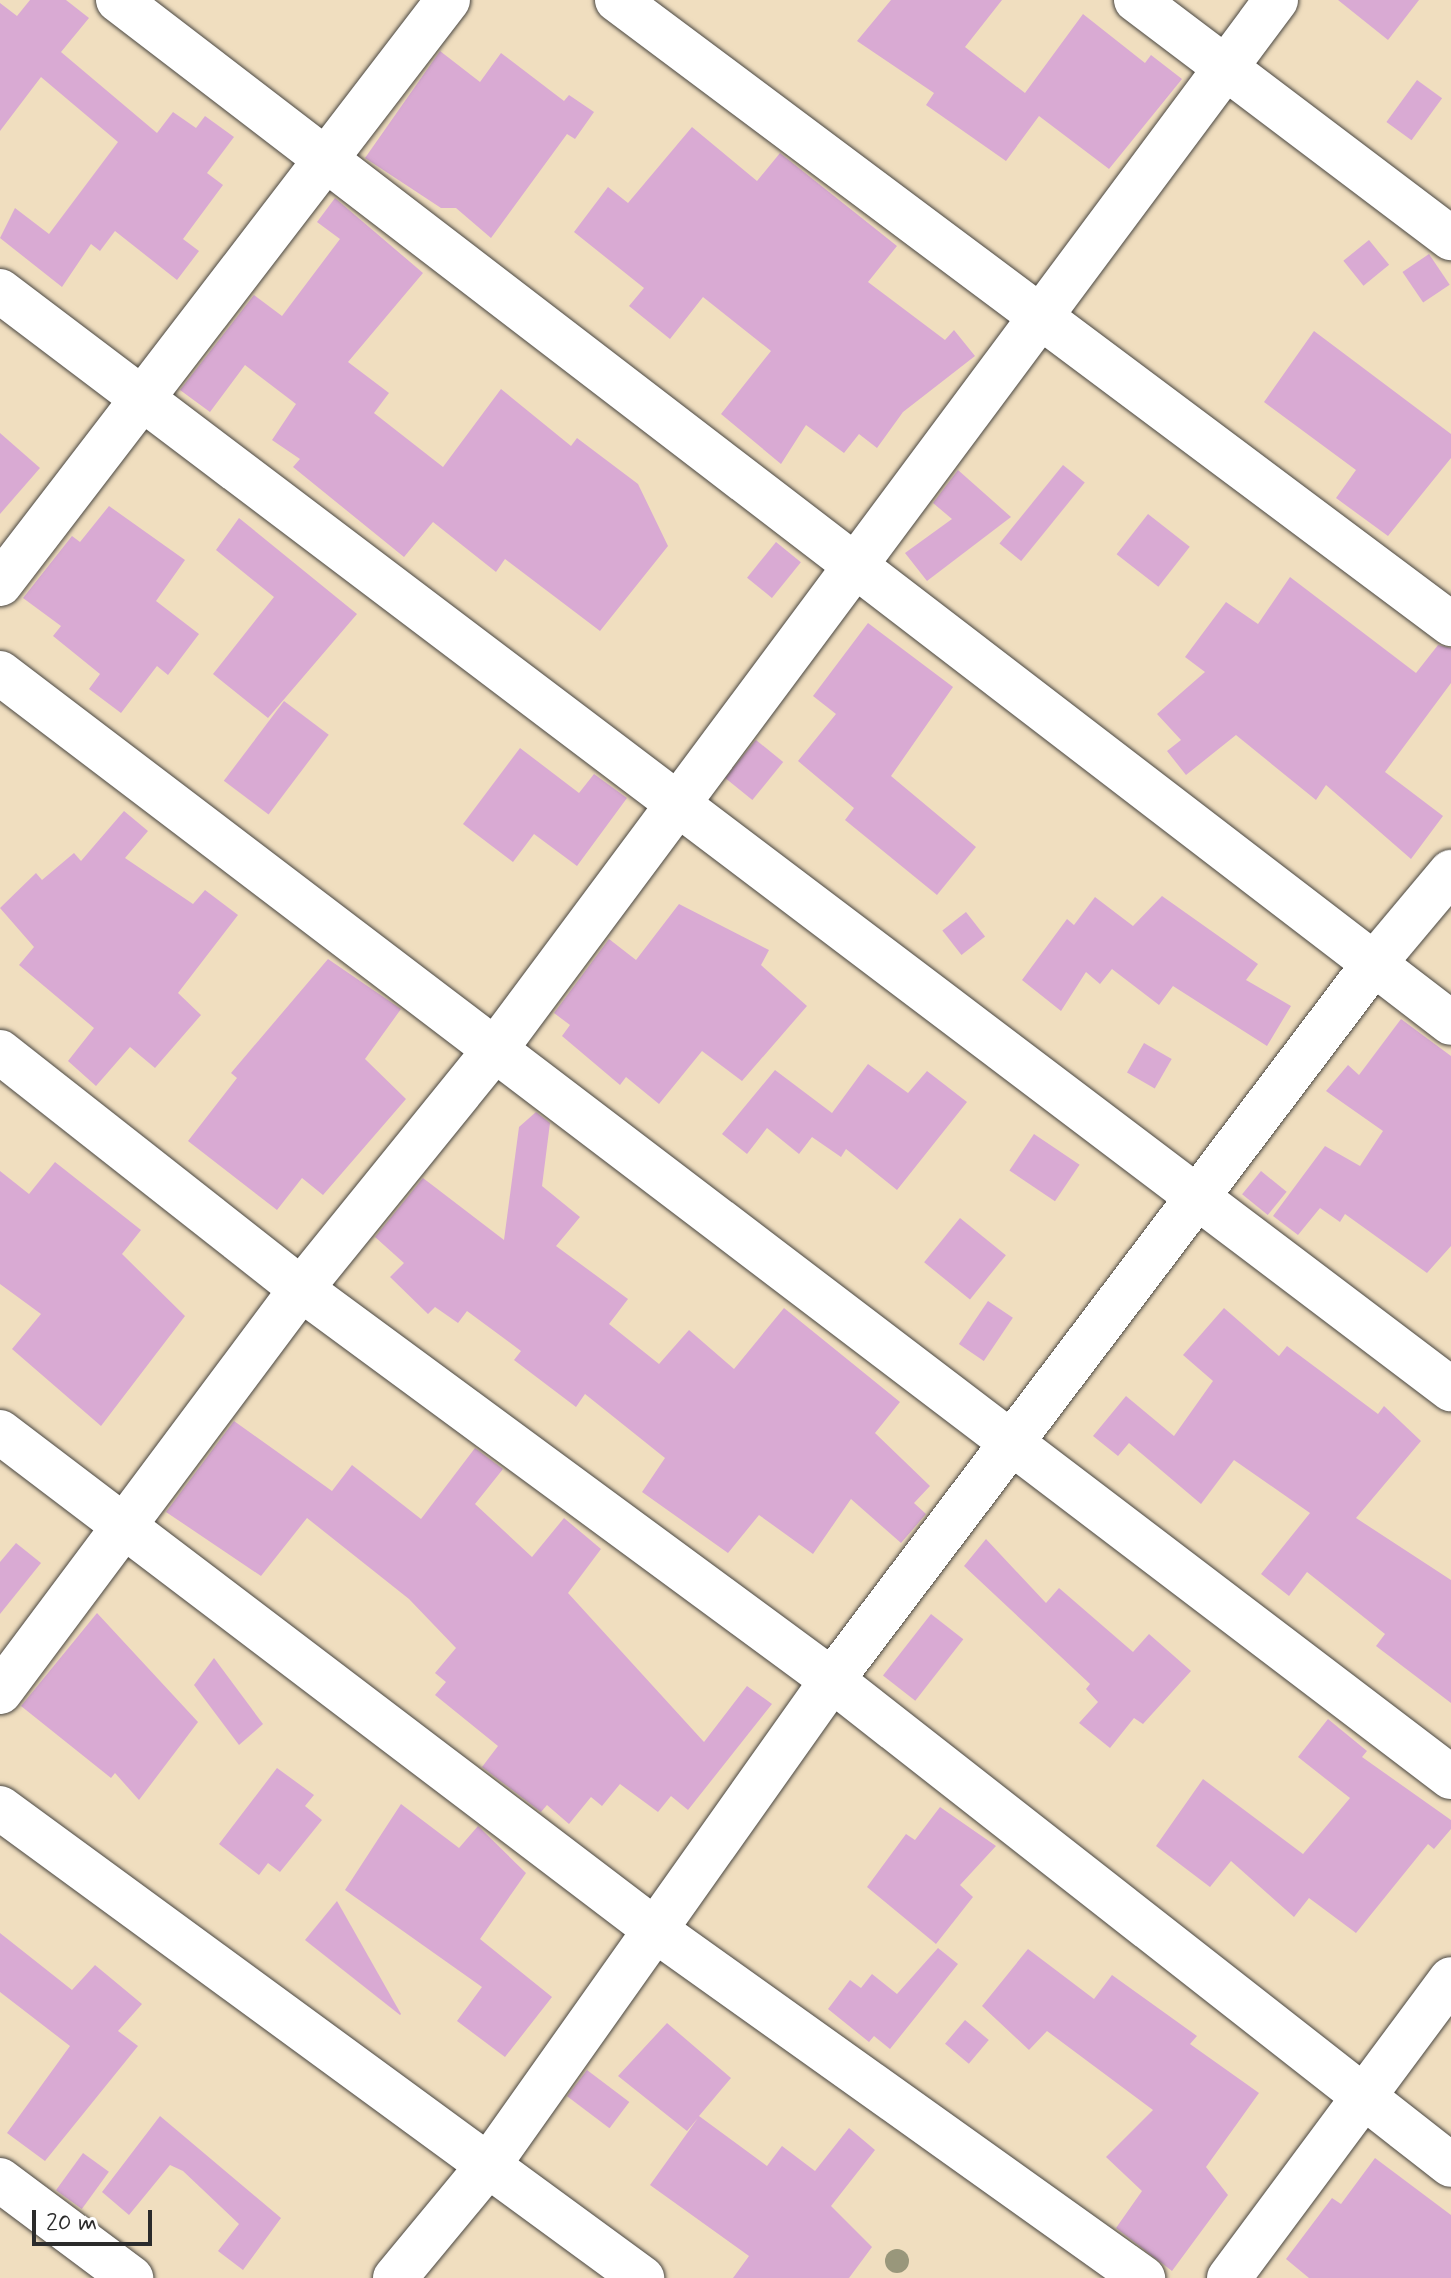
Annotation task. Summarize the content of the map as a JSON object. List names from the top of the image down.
{
  "scale_bar": "20 m"
}
